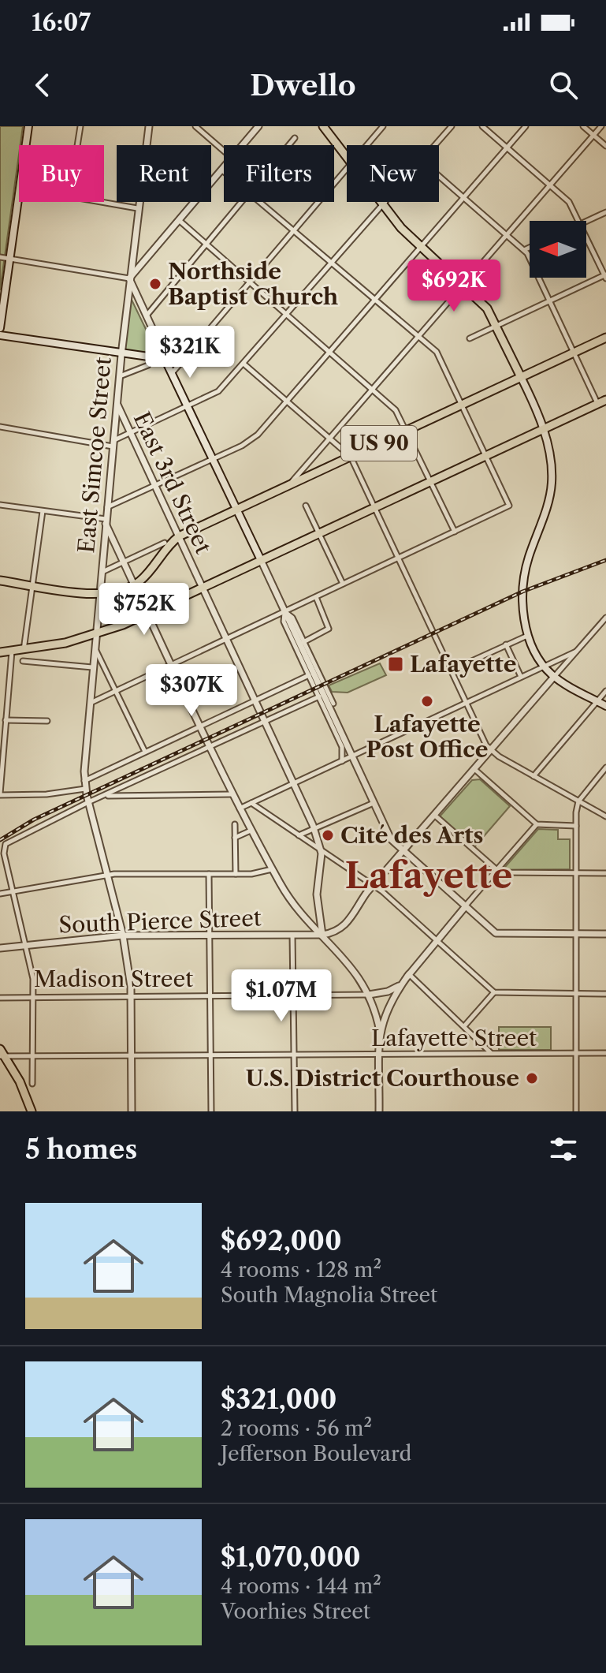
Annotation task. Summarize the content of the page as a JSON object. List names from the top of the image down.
{
  "streets": {
    "main road": ["US 90"],
    "street": [
      "East Simcoe Street",
      "East 3rd Street",
      "South Pierce Street",
      "Madison Street",
      "Lafayette Street"
    ]
  },
  "crossings": [
    ["US 90", "East Simcoe Street"],
    ["US 90", "East 3rd Street"],
    ["East Simcoe Street", "East 3rd Street"],
    ["East Simcoe Street", "South Pierce Street"],
    ["East Simcoe Street", "Madison Street"],
    ["East Simcoe Street", "Lafayette Street"]
  ],
  "districts": ["Lafayette"],
  "places": {
    "other": [
      "Northside Baptist Church",
      "Lafayette Post Office",
      "Cité des Arts",
      "U.S. District Courthouse"
    ],
    "transit": ["Lafayette"]
  },
  "north": "left",
  "page": {
    "status": "16:07",
    "header": "Dwello",
    "chip": [
      "Buy",
      "Rent",
      "Filters",
      "New"
    ],
    "price": [
      "$692K",
      "$321K",
      "$752K",
      "$307K",
      "$1.07M"
    ],
    "heading": "5 homes",
    "list": [
      {
        "name": "$692,000",
        "note": "4 rooms · 128 m² · South Magnolia Street"
      },
      {
        "name": "$321,000",
        "note": "2 rooms · 56 m² · Jefferson Boulevard"
      },
      {
        "name": "$1,070,000",
        "note": "4 rooms · 144 m² · Voorhies Street"
      }
    ]
  }
}
